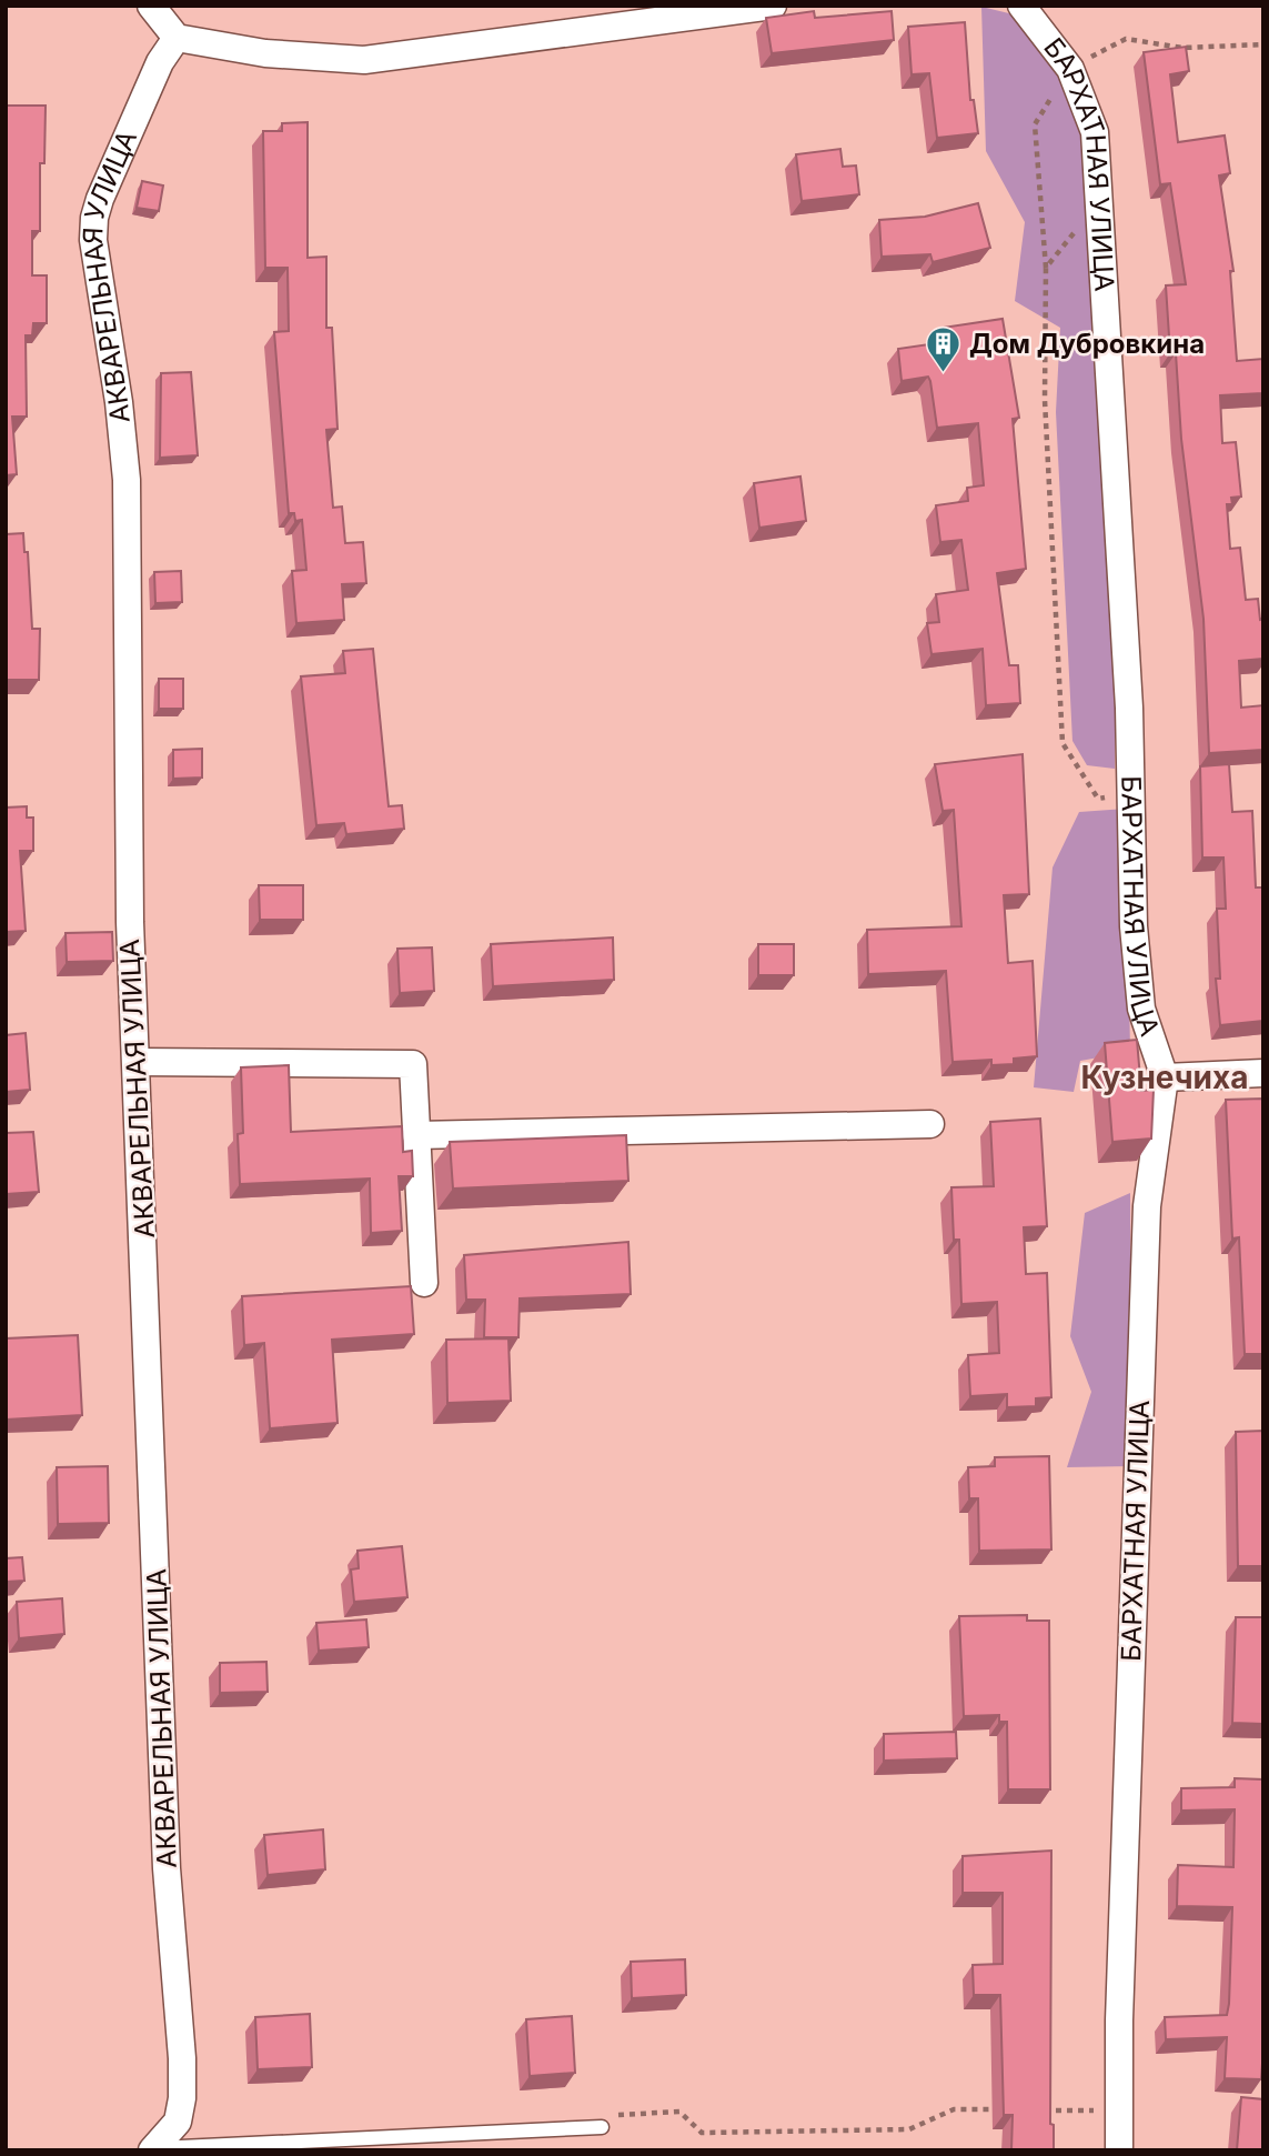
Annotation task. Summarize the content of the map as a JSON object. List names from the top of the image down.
{
  "streets": {
    "street": ["БАРХАТНАЯ УЛИЦА", "АКВАРЕЛЬНАЯ УЛИЦА"]
  },
  "districts": ["Кузнечиха"],
  "places": {
    "building": ["Дом Дубровкина"]
  }
}
